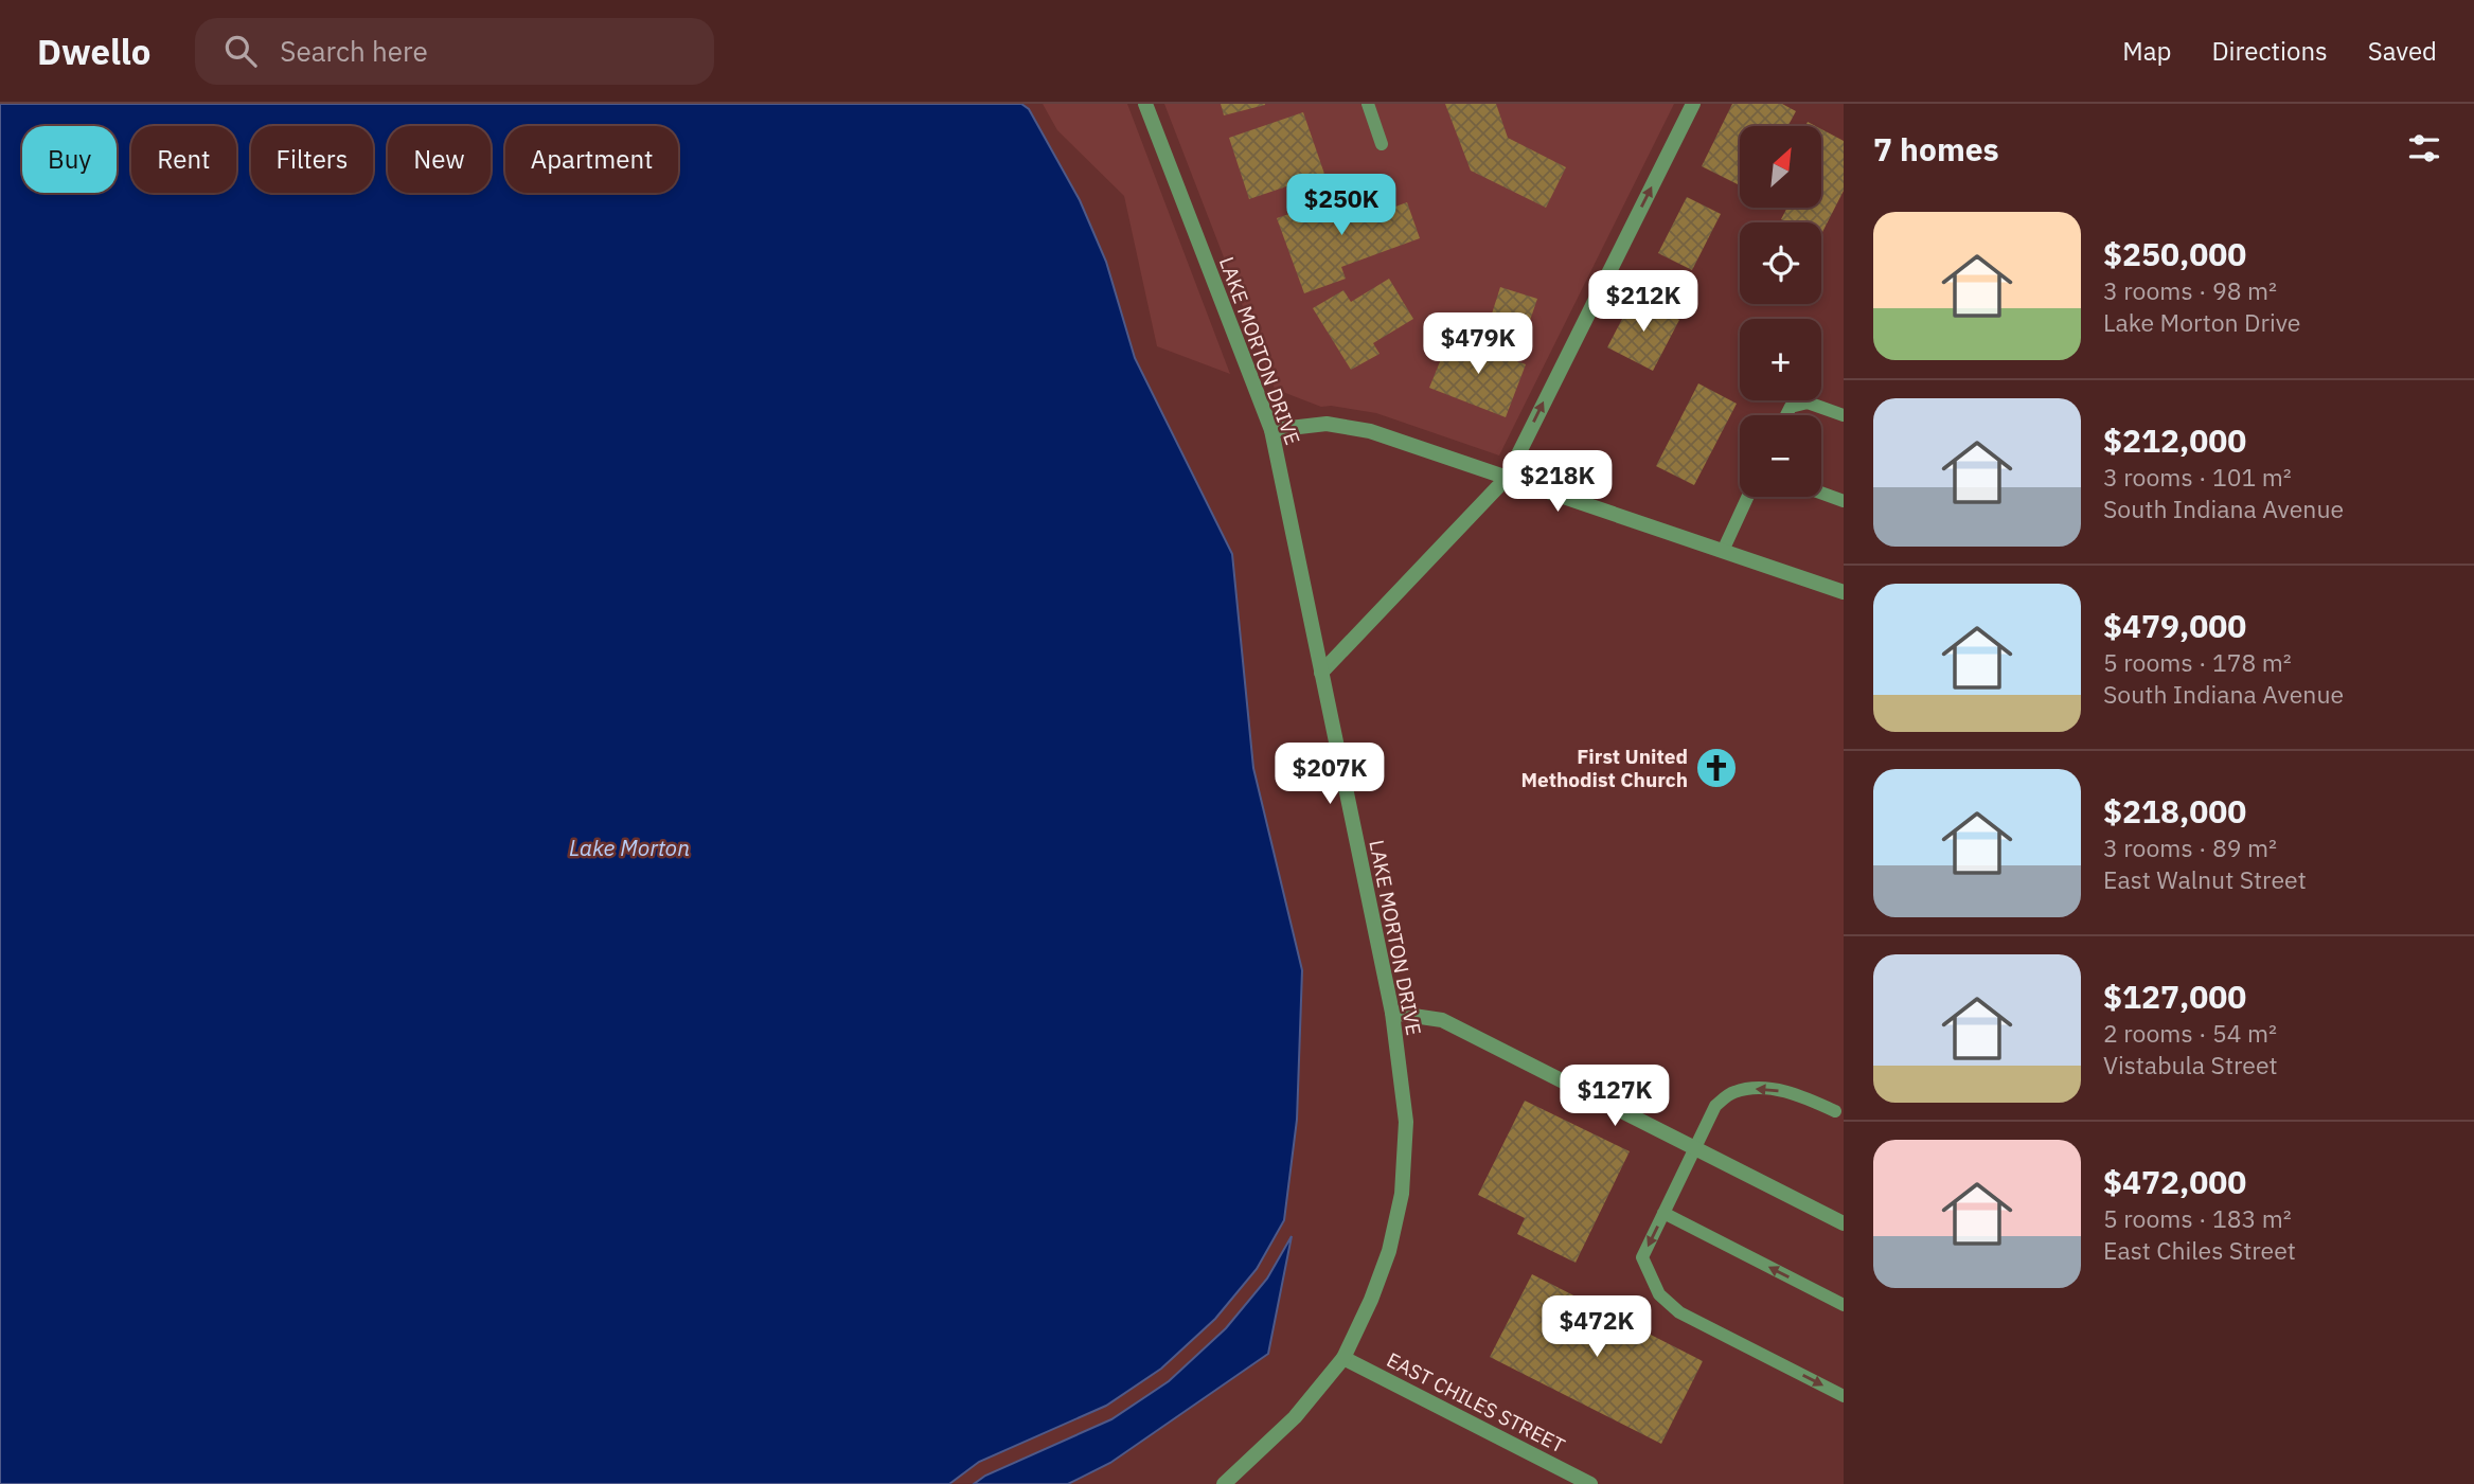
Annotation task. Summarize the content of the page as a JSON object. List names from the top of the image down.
{
  "streets": {
    "street": ["LAKE MORTON DRIVE", "EAST CHILES STREET"]
  },
  "crossings": [
    ["LAKE MORTON DRIVE", "EAST CHILES STREET"]
  ],
  "water": ["Lake Morton"],
  "places": {
    "church": ["First United Methodist Church"]
  },
  "north": "top right",
  "page": {
    "header": "Dwello",
    "search": "Search here",
    "nav": ["Map", "Directions", "Saved"],
    "heading": "7 homes",
    "map_buttons": ["+", "−"],
    "chip": [
      "Buy",
      "Rent",
      "Filters",
      "New",
      "Apartment"
    ],
    "price": [
      "$250K",
      "$212K",
      "$479K",
      "$218K",
      "$207K",
      "$127K",
      "$472K"
    ],
    "list": [
      {
        "name": "$250,000",
        "note": "3 rooms · 98 m² · Lake Morton Drive"
      },
      {
        "name": "$212,000",
        "note": "3 rooms · 101 m² · South Indiana Avenue"
      },
      {
        "name": "$479,000",
        "note": "5 rooms · 178 m² · South Indiana Avenue"
      },
      {
        "name": "$218,000",
        "note": "3 rooms · 89 m² · East Walnut Street"
      },
      {
        "name": "$127,000",
        "note": "2 rooms · 54 m² · Vistabula Street"
      },
      {
        "name": "$472,000",
        "note": "5 rooms · 183 m² · East Chiles Street"
      }
    ]
  }
}
